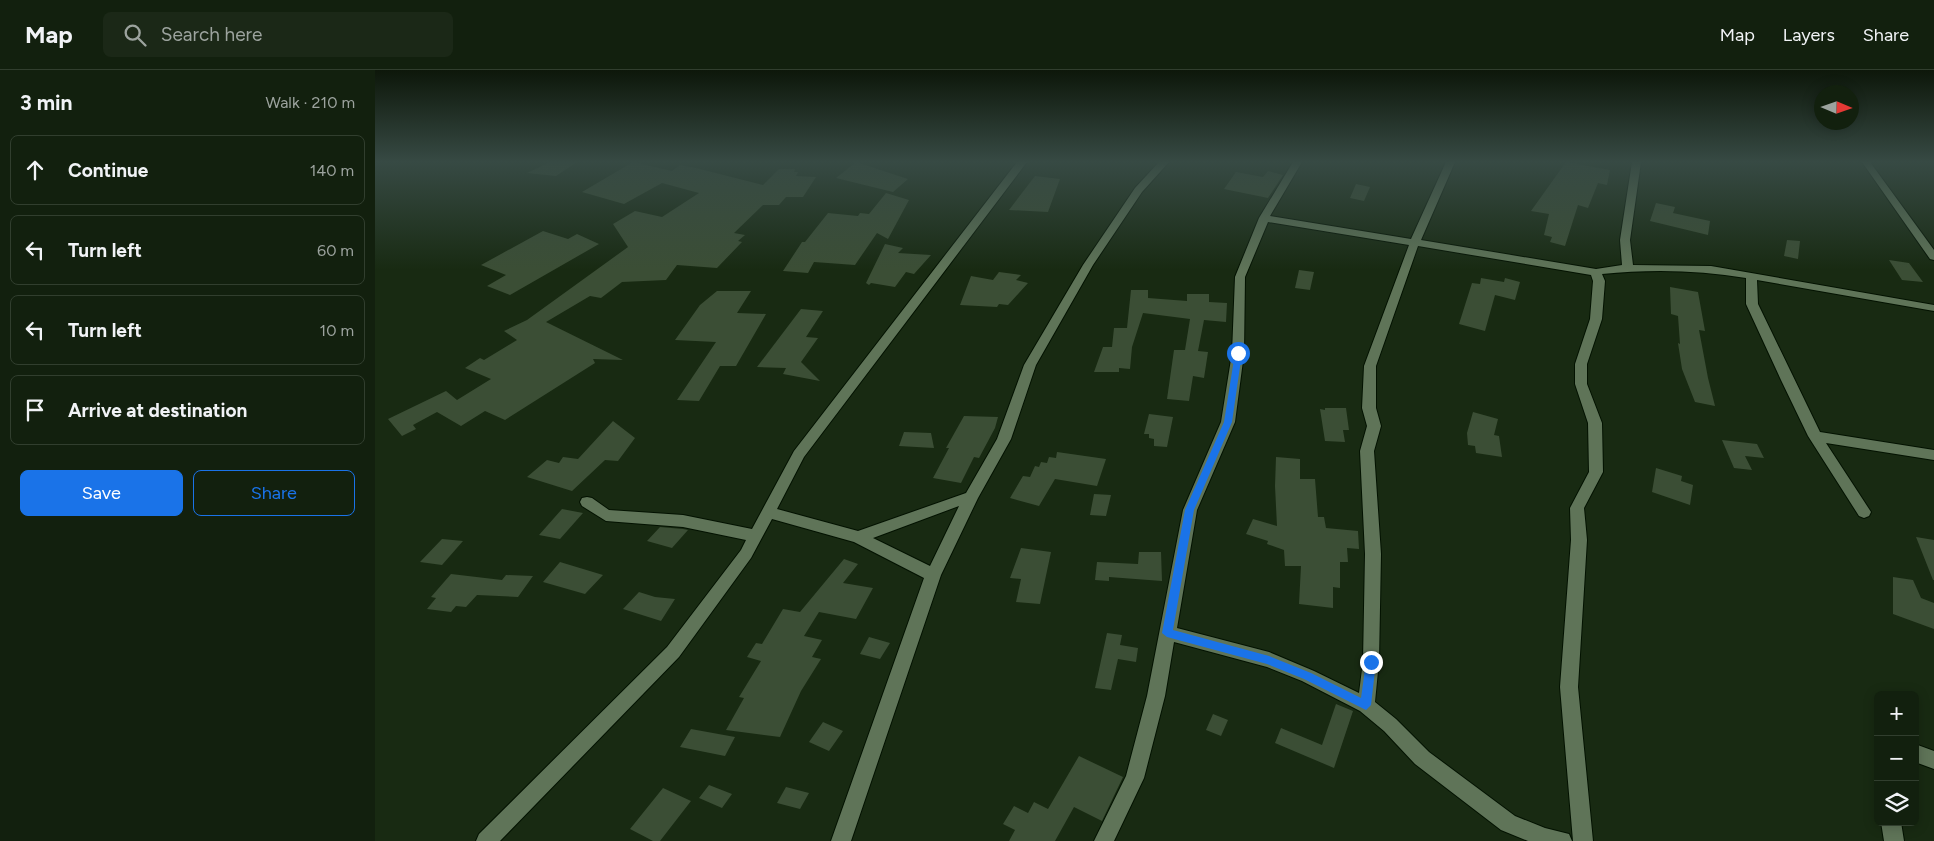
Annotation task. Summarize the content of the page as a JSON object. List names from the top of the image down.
{
  "north": "right",
  "page": {
    "header": "Map",
    "search": "Search here",
    "nav": ["Map", "Layers", "Share"],
    "heading": ["3 min", "Walk · 210 m"],
    "list": [
      ["Continue", "140 m"],
      ["Turn left", "60 m"],
      ["Turn left", "10 m"],
      "Arrive at destination"
    ],
    "buttons": ["Save", "Share"],
    "map_buttons": ["+", "−"]
  }
}
